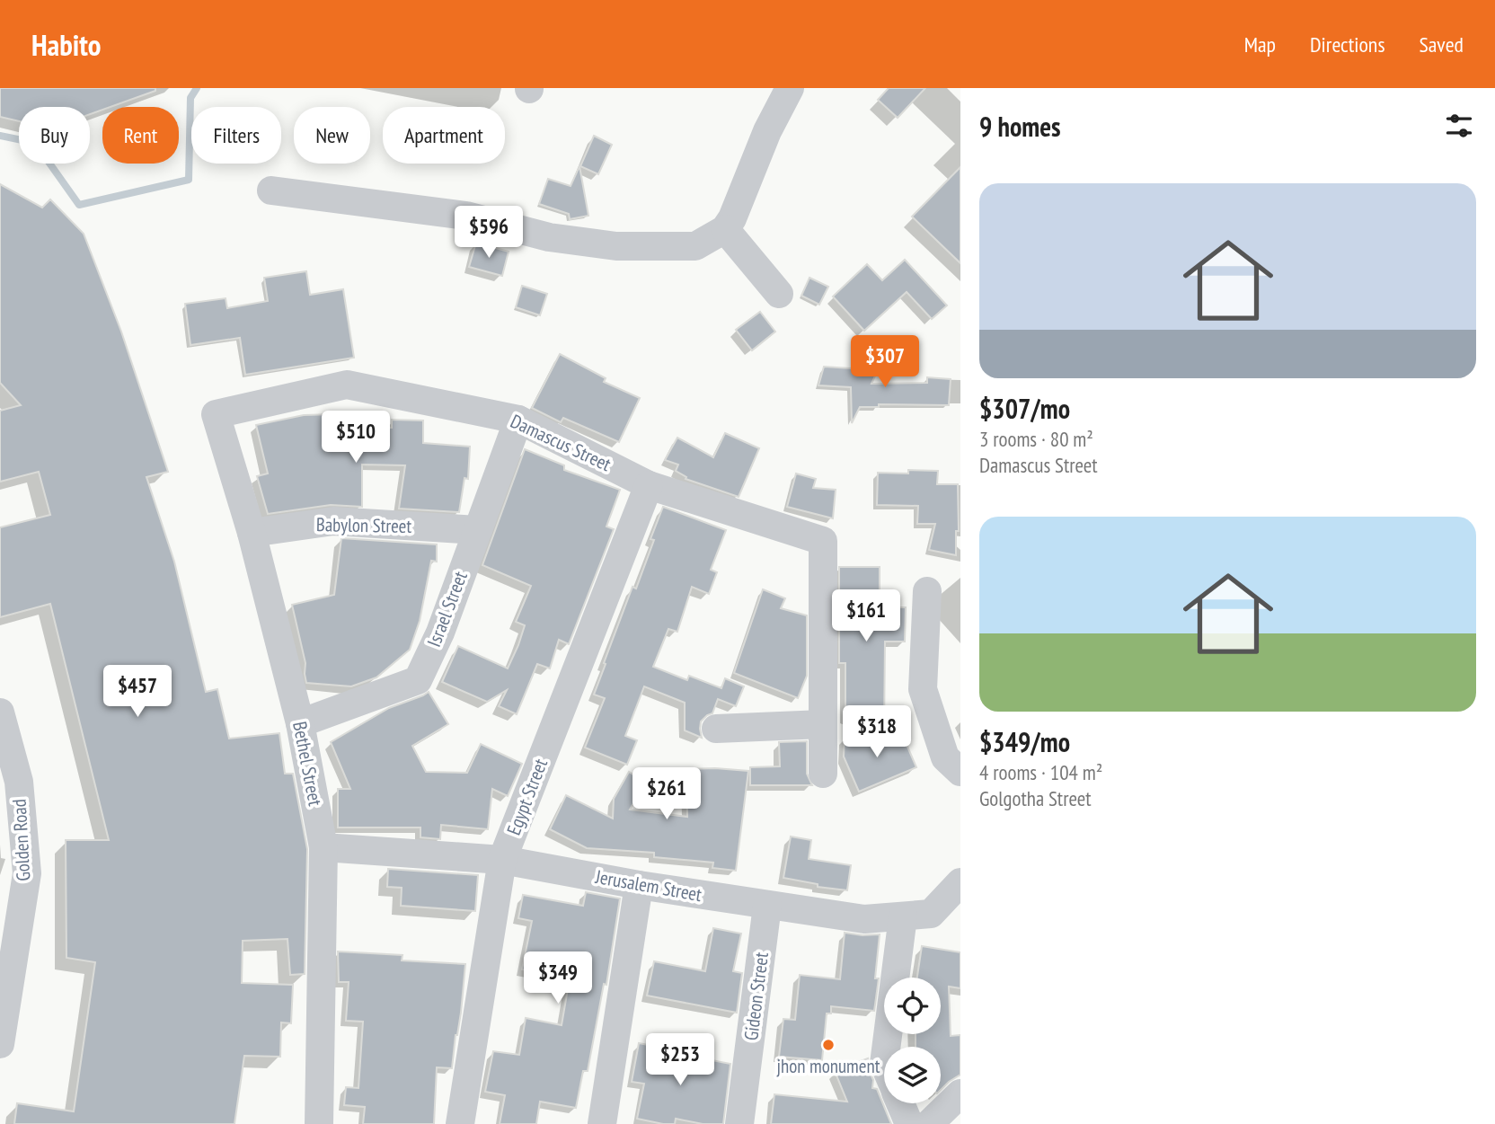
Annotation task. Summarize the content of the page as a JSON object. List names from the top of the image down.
{
  "streets": {
    "street": [
      "Damascus Street",
      "Babylon Street",
      "Israel Street",
      "Bethel Street",
      "Egypt Street",
      "Golden Road",
      "Jerusalem Street",
      "Gideon Street"
    ]
  },
  "crossings": [
    ["Damascus Street", "Israel Street"],
    ["Damascus Street", "Bethel Street"],
    ["Damascus Street", "Egypt Street"],
    ["Babylon Street", "Israel Street"],
    ["Babylon Street", "Bethel Street"],
    ["Israel Street", "Bethel Street"],
    ["Bethel Street", "Jerusalem Street"],
    ["Egypt Street", "Jerusalem Street"],
    ["Jerusalem Street", "Gideon Street"]
  ],
  "places": ["jhon monument"],
  "page": {
    "header": "Habito",
    "nav": ["Map", "Directions", "Saved"],
    "heading": "9 homes",
    "chip": [
      "Buy",
      "Rent",
      "Filters",
      "New",
      "Apartment"
    ],
    "list": [
      {
        "name": "$307/mo",
        "note": "3 rooms · 80 m² · Damascus Street"
      },
      {
        "name": "$349/mo",
        "note": "4 rooms · 104 m² · Golgotha Street"
      }
    ],
    "price": [
      "$596",
      "$307",
      "$510",
      "$161",
      "$457",
      "$318",
      "$261",
      "$349",
      "$253"
    ]
  }
}
